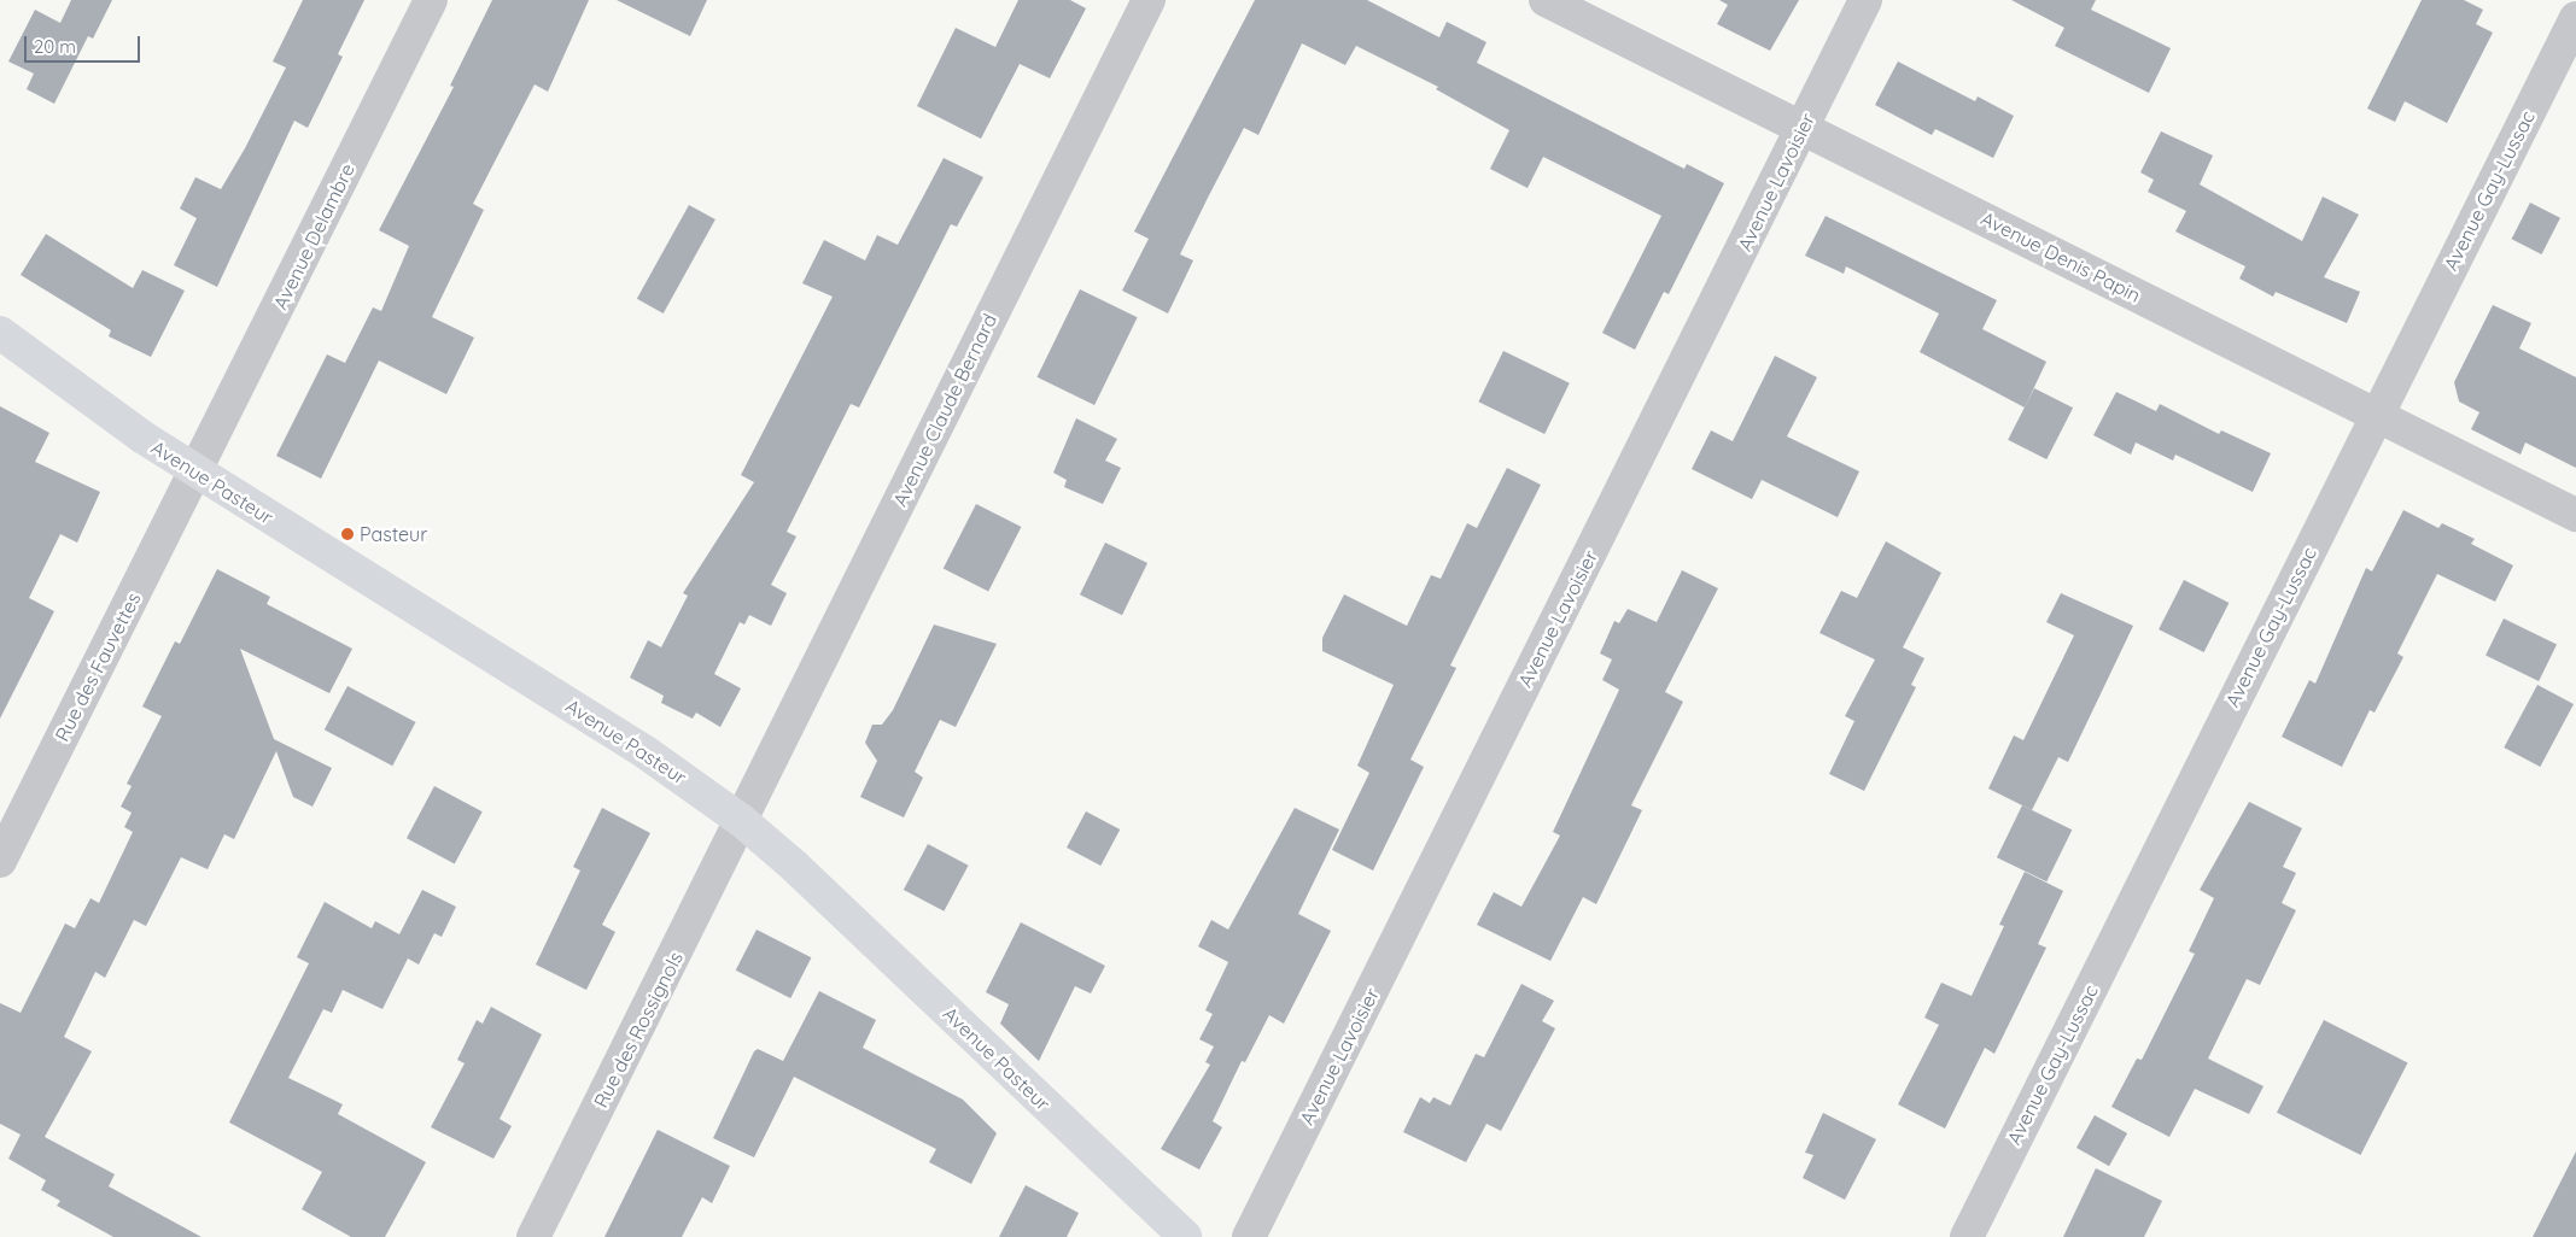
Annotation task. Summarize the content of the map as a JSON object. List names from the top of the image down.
{
  "streets": {
    "street": [
      "Avenue Lavoisier",
      "Avenue Gay-Lussac",
      "Avenue Delambre",
      "Avenue Denis Papin",
      "Avenue Claude Bernard",
      "Avenue Pasteur",
      "Rue des Fauvettes",
      "Rue des Rossignols"
    ]
  },
  "crossings": [
    ["Avenue Lavoisier", "Avenue Denis Papin"],
    ["Avenue Gay-Lussac", "Avenue Denis Papin"],
    ["Avenue Delambre", "Avenue Pasteur"],
    ["Avenue Delambre", "Rue des Fauvettes"],
    ["Avenue Claude Bernard", "Avenue Pasteur"],
    ["Avenue Claude Bernard", "Rue des Rossignols"],
    ["Avenue Pasteur", "Rue des Fauvettes"],
    ["Avenue Pasteur", "Rue des Rossignols"]
  ],
  "places": ["Pasteur"],
  "scale_bar": "20 m"
}
